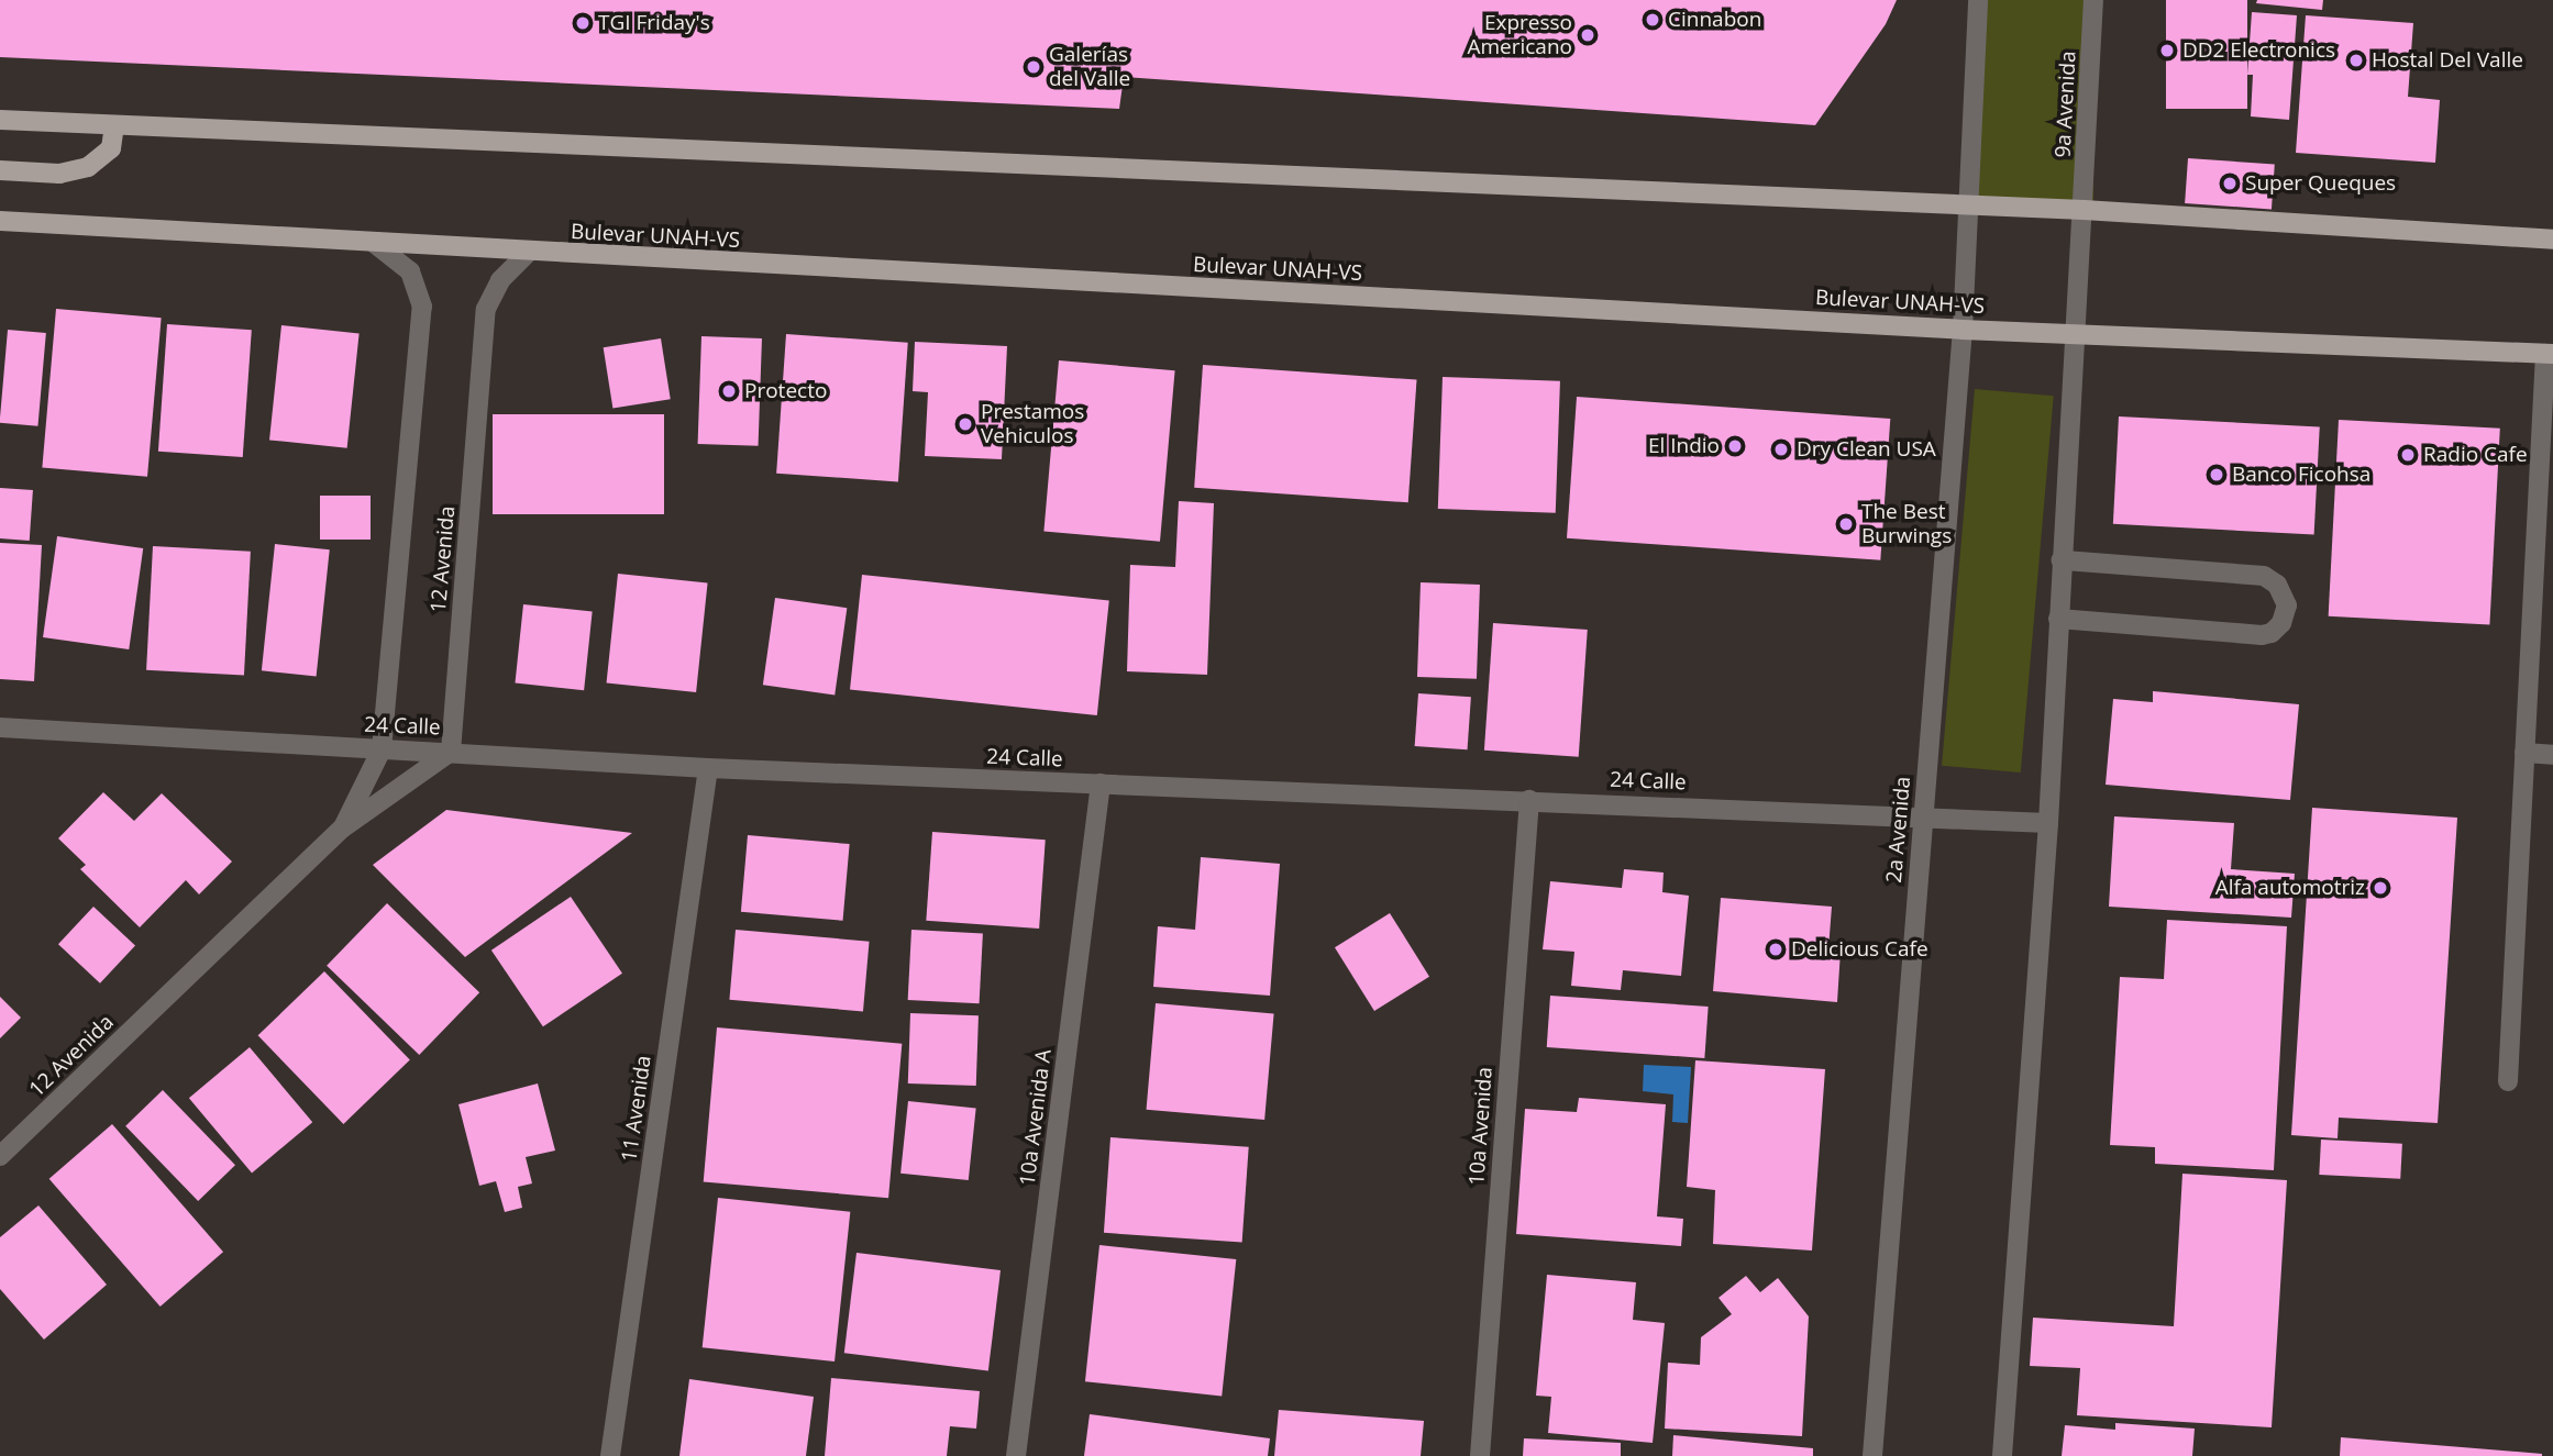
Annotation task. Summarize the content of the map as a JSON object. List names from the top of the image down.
{
  "streets": {
    "main road": ["Bulevar UNAH-VS"],
    "street": [
      "9a Avenida",
      "12 Avenida",
      "24 Calle",
      "2a Avenida",
      "11 Avenida",
      "10a Avenida A",
      "10a Avenida"
    ]
  },
  "crossings": [
    ["Bulevar UNAH-VS", "12 Avenida"],
    ["Bulevar UNAH-VS", "2a Avenida"],
    ["12 Avenida", "24 Calle"],
    ["24 Calle", "2a Avenida"],
    ["24 Calle", "11 Avenida"],
    ["24 Calle", "10a Avenida A"],
    ["24 Calle", "10a Avenida"]
  ],
  "places": [
    "Cinnabon",
    "TGI Friday's",
    "Expresso Americano",
    "DD2 Electronics",
    "Hostal Del Valle",
    "Galerías del Valle",
    "Super Queques",
    "Protecto",
    "Prestamos Vehiculos",
    "El Indio",
    "Dry Clean USA",
    "Radio Cafe",
    "Banco Ficohsa",
    "The Best Burwings",
    "Alfa automotriz",
    "Delicious Cafe"
  ]
}
